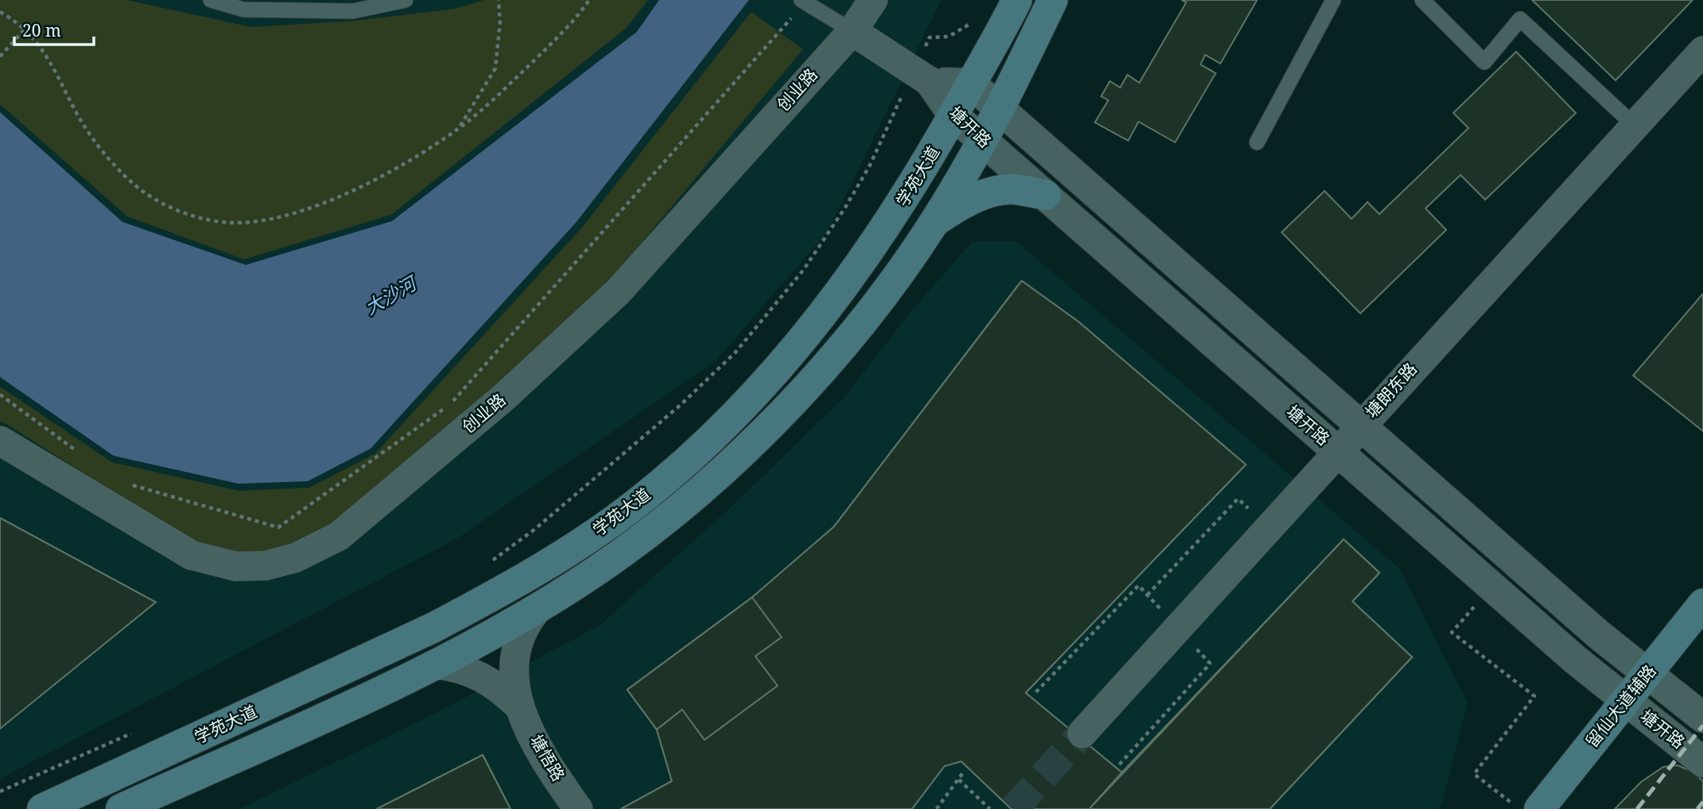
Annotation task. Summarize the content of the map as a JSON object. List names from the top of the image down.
{
  "streets": {
    "main road": ["学苑大道", "留仙大道辅路"],
    "street": [
      "创业路",
      "塘开路",
      "塘朗东路",
      "塘悟路"
    ]
  },
  "crossings": [
    ["塘开路", "学苑大道"],
    ["塘开路", "塘朗东路"],
    ["塘开路", "留仙大道辅路"],
    ["学苑大道", "塘悟路"]
  ],
  "water": ["大沙河"],
  "scale_bar": "20 m"
}
